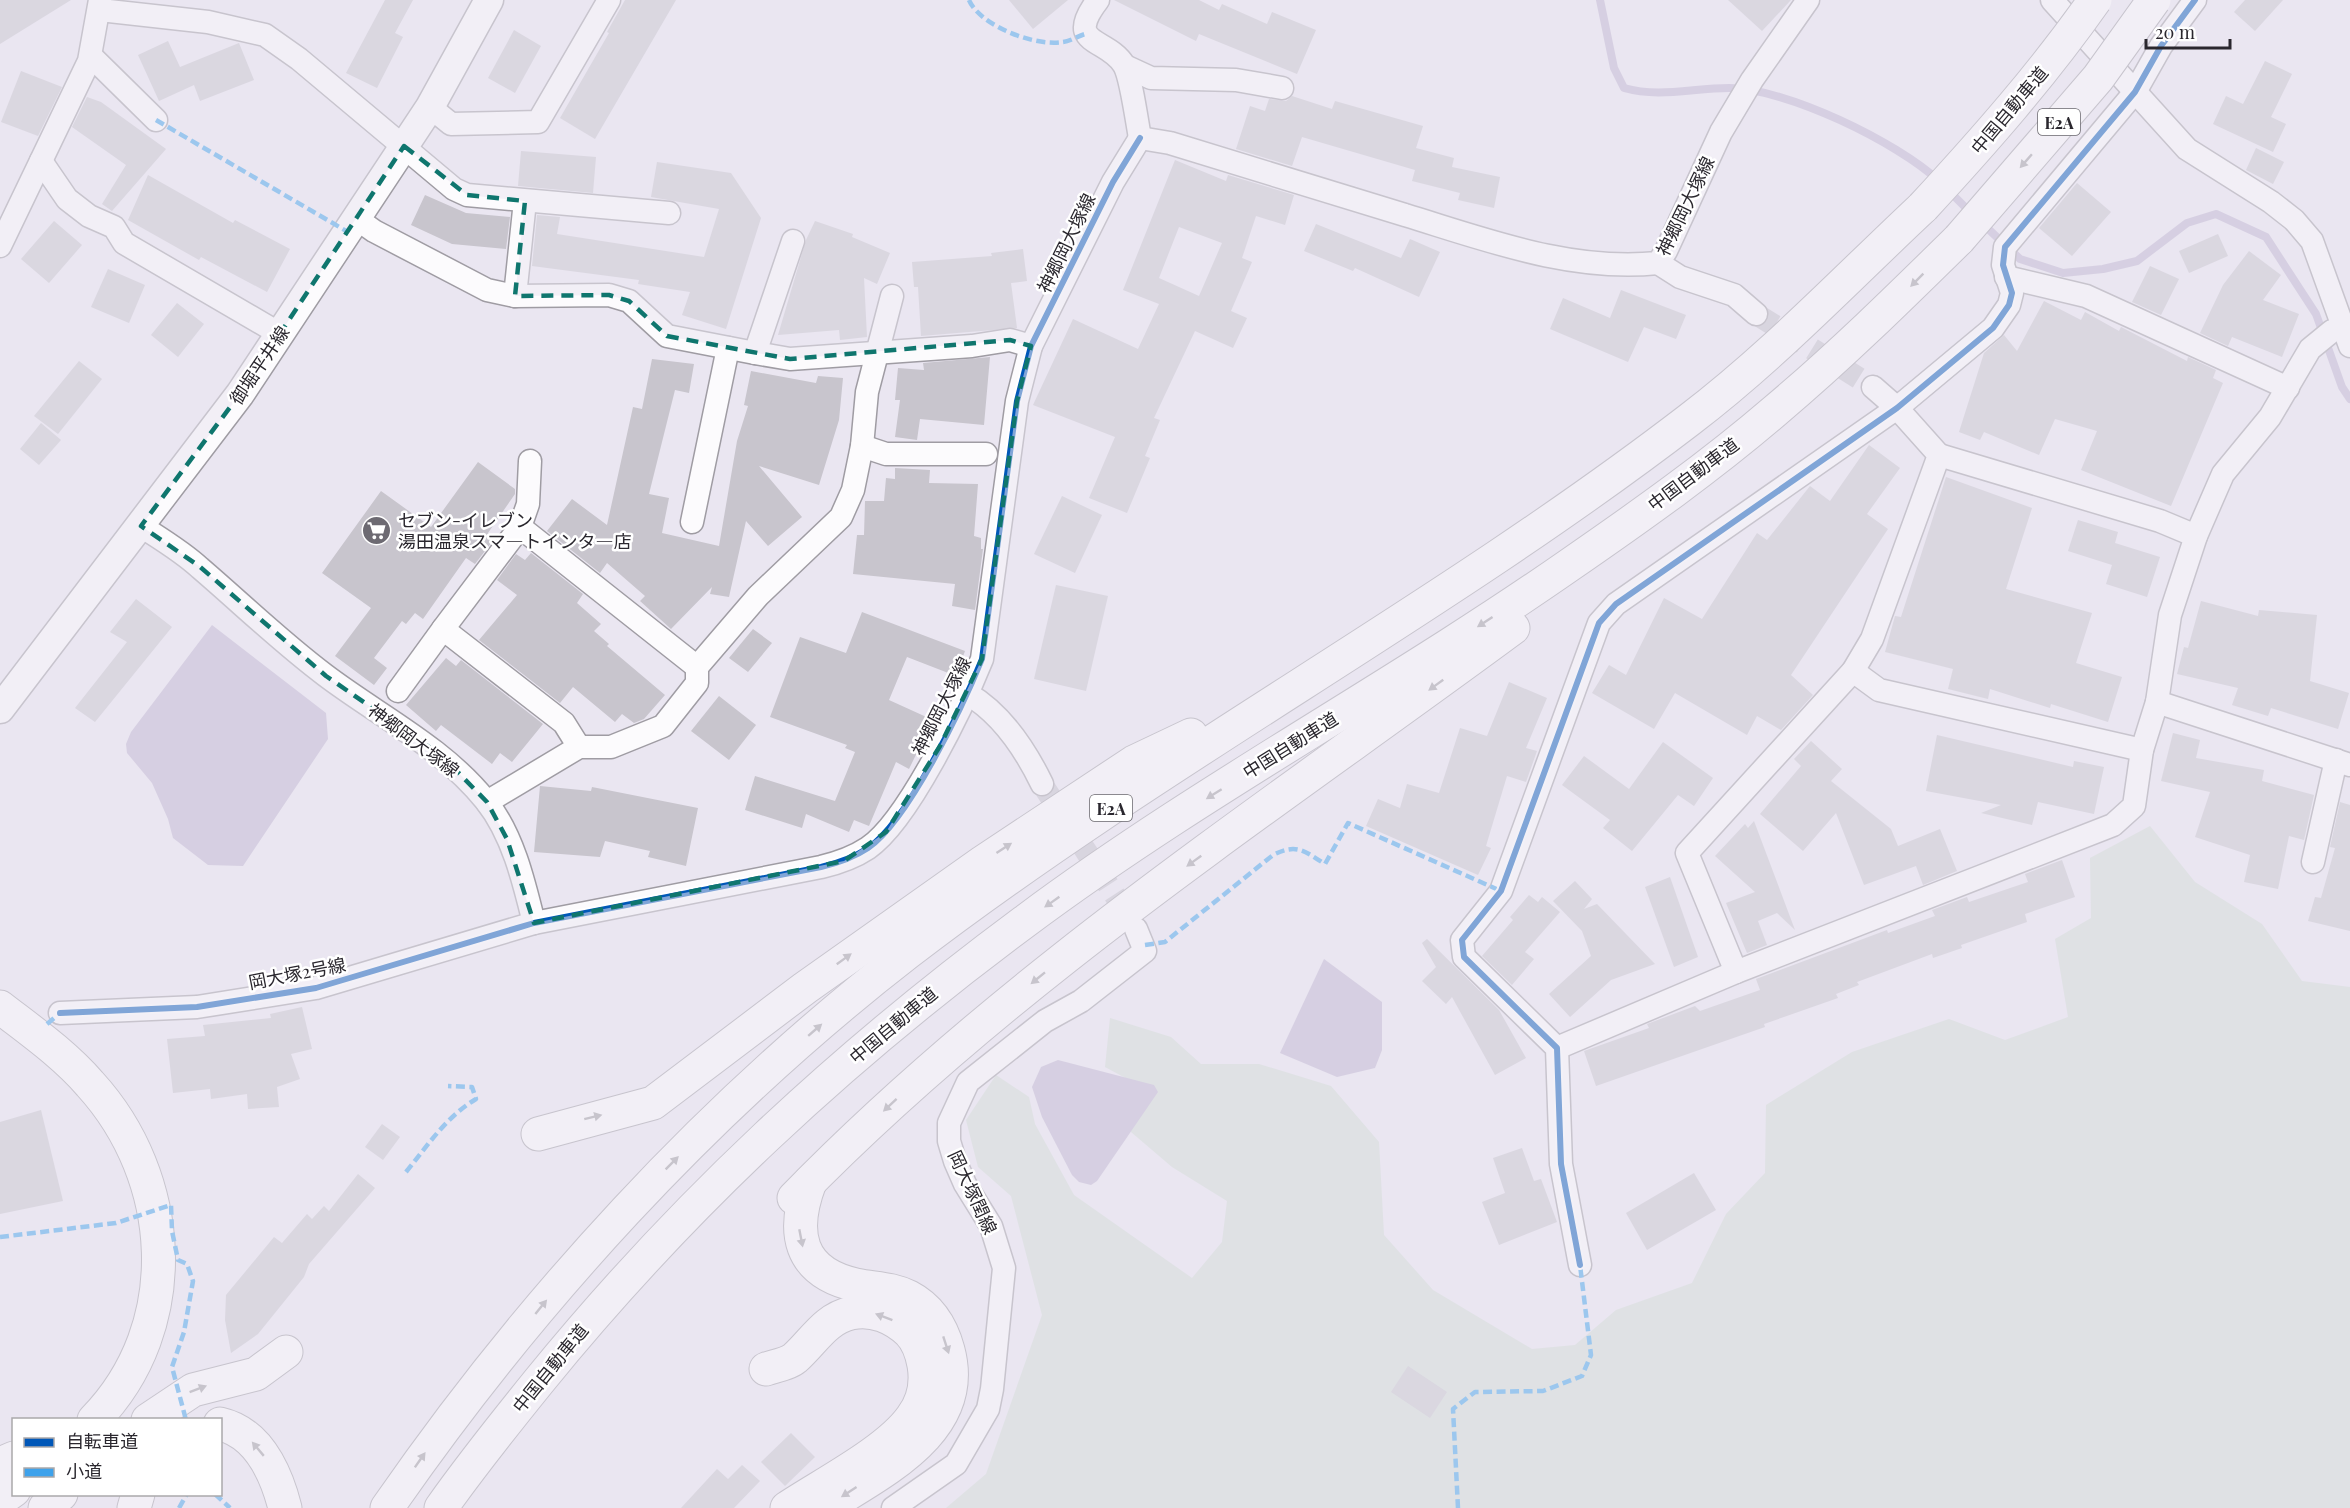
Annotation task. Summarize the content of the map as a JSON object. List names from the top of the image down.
{
  "streets": {
    "highway": ["中国自動車道", "E2A"],
    "street": [
      "神郷岡大塚線",
      "御堀平井線",
      "岡大塚2号線",
      "岡大塚閏線"
    ]
  },
  "crossings": [
    ["神郷岡大塚線", "御堀平井線"],
    ["神郷岡大塚線", "岡大塚2号線"]
  ],
  "places": {
    "supermarket": ["セブン-イレブン 湯田温泉スマ―トインタ―店"]
  },
  "legend": ["自転車道", "小道"],
  "scale_bar": "20 m"
}
